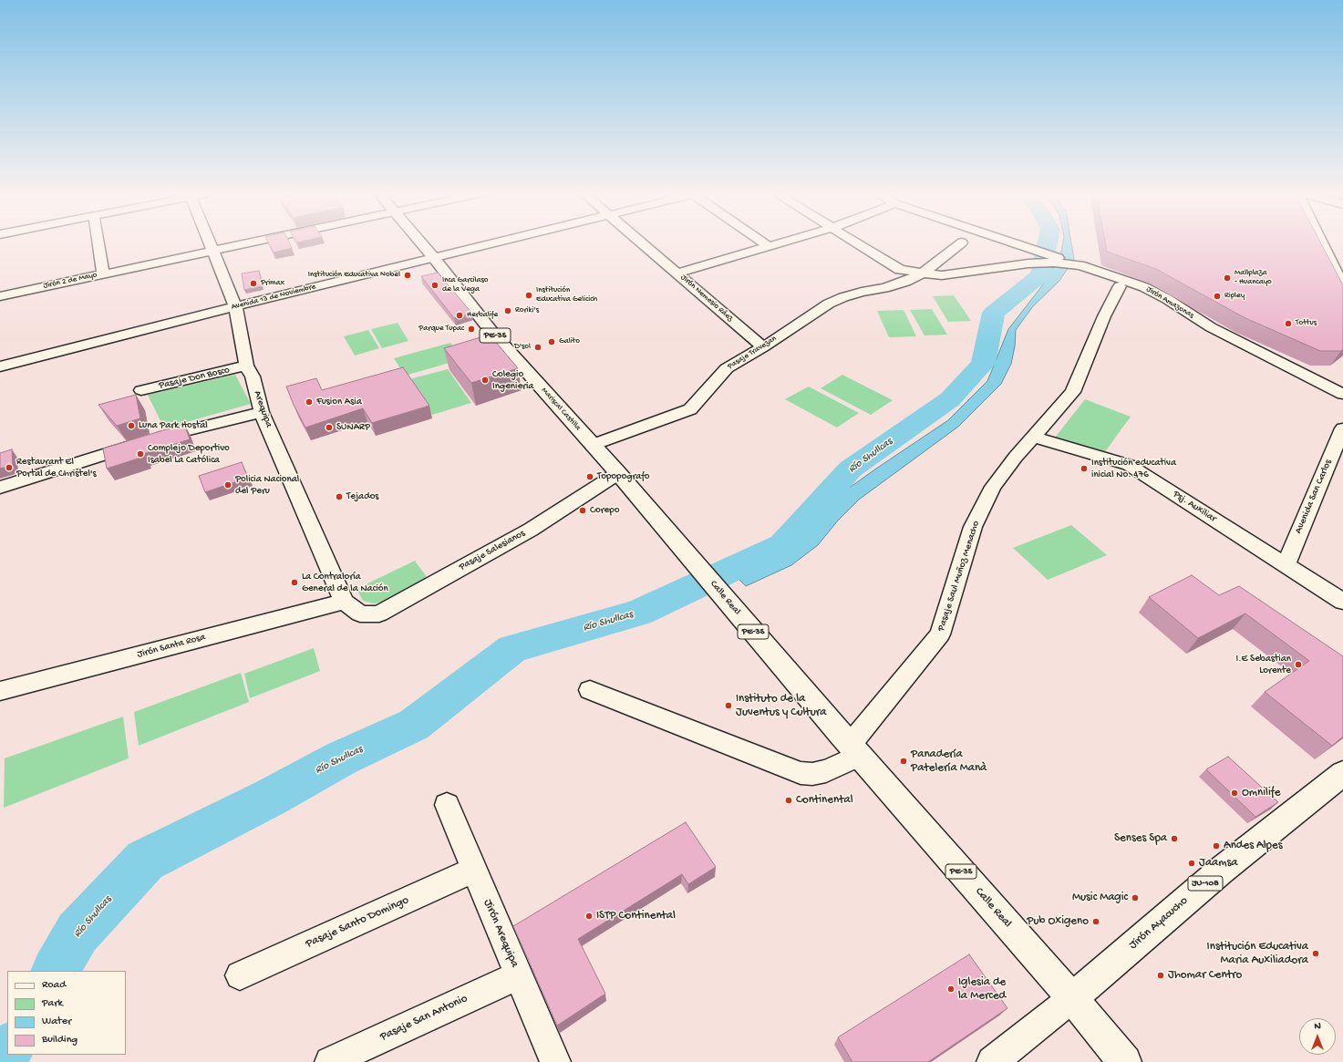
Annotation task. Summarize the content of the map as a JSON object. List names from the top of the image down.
{
  "streets": {
    "main road": [
      "PE-3S",
      "Mariscal Castilla",
      "Calle Real",
      "JU-108",
      "Jirón Ayacucho"
    ],
    "street": [
      "Jirón 2 de Mayo",
      "Avenida 13 de Noviembre",
      "Jirón Nemesio Ráez",
      "Jirón Amazonas",
      "Pasaje Travezan",
      "Pasaje Don Bosco",
      "Arequipa",
      "Avenida San Carlos",
      "Psj. Auxiliar",
      "Pasaje Salesianos",
      "Pasaje Saul Muñoz Menacho",
      "Jirón Santa Rosa",
      "Pasaje Santo Domingo",
      "Jirón Arequipa",
      "Pasaje San Antonio"
    ]
  },
  "crossings": [
    ["Jirón 2 de Mayo", "Arequipa"],
    ["Avenida 13 de Noviembre", "Arequipa"],
    ["Avenida 13 de Noviembre", "Mariscal Castilla"],
    ["Jirón Nemesio Ráez", "Pasaje Travezan"],
    ["Jirón Amazonas", "Pasaje Travezan"],
    ["Pasaje Travezan", "Mariscal Castilla"],
    ["Pasaje Don Bosco", "Arequipa"],
    ["Arequipa", "Pasaje Salesianos"],
    ["Arequipa", "Jirón Santa Rosa"],
    ["Mariscal Castilla", "Pasaje Salesianos"],
    ["Mariscal Castilla", "Calle Real"],
    ["Avenida San Carlos", "Psj. Auxiliar"],
    ["Psj. Auxiliar", "Pasaje Saul Muñoz Menacho"],
    ["Pasaje Salesianos", "Calle Real"],
    ["Pasaje Salesianos", "Jirón Santa Rosa"],
    ["Pasaje Saul Muñoz Menacho", "Calle Real"],
    ["Calle Real", "Jirón Ayacucho"],
    ["Pasaje Santo Domingo", "Jirón Arequipa"],
    ["Jirón Arequipa", "Pasaje San Antonio"]
  ],
  "water": ["Río Shullcas"],
  "places": [
    "Institución Educativa Nobel",
    "Mallplaza - Huancayo",
    "Primax",
    "Inca Garcilaso de la Vega",
    "Institución Educativa Gelicich",
    "Ripley",
    "Roriki's",
    "Herbalife",
    "Tottus",
    "Parque Tupac",
    "Galito",
    "D'sol",
    "Colegio Ingenieria",
    "Fusion Asia",
    "Luna Park Hostal",
    "SUNARP",
    "Complejo Deportivo Isabel La Católica",
    "Restaurant El Portal de Christel's",
    "Institución educativa inicial No. 476",
    "Topopografo",
    "Policia Nacional del Peru",
    "Tejados",
    "Corepo",
    "La Contraloría General de la Nación",
    "I.E Sebastian Lorente",
    "Instituto de la Juventus y Cultura",
    "Panadería Patelería Manà",
    "Omnilife",
    "Continental",
    "Senses Spa",
    "Andes Alpes",
    "Jaamsa",
    "Music Magic",
    "ISTP Continental",
    "Pub Oxigeno",
    "Institución Educativa Maria Auxiliadora",
    "Jhomar Centro",
    "Iglesia de la Merced"
  ],
  "legend": [
    "Road",
    "Park",
    "Water",
    "Building"
  ],
  "north": "top"
}
